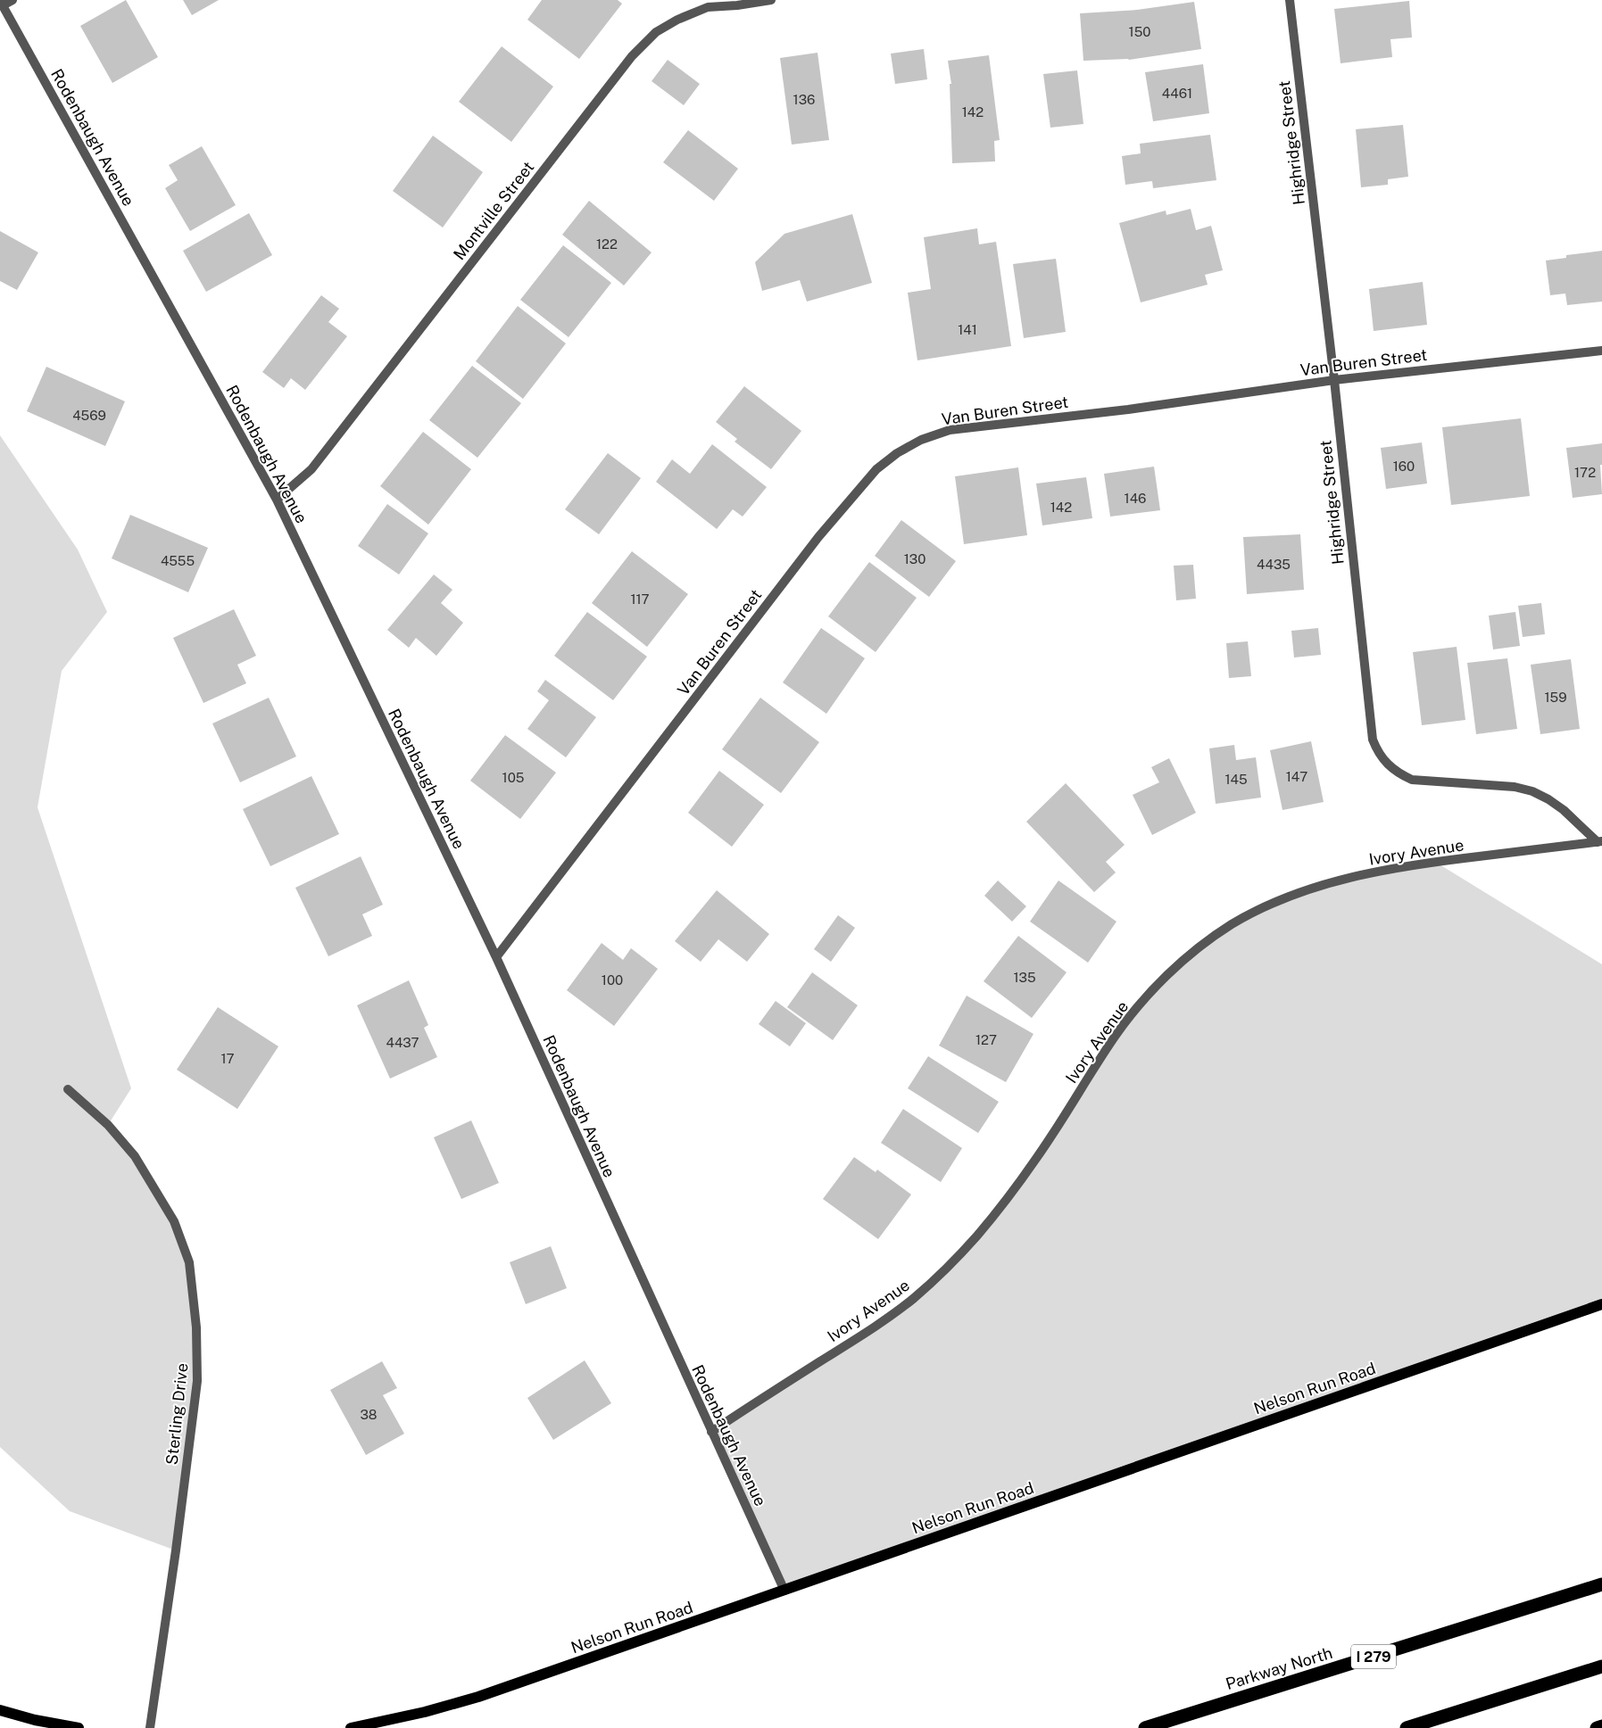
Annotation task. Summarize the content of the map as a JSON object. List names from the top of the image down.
{
  "streets": {
    "highway": ["I 279", "Parkway North"],
    "main road": ["Nelson Run Road"],
    "street": [
      "Rodenbaugh Avenue",
      "Highridge Street",
      "Montville Street",
      "Van Buren Street",
      "Ivory Avenue",
      "Sterling Drive"
    ]
  },
  "crossings": [
    ["Rodenbaugh Avenue", "Montville Street"],
    ["Rodenbaugh Avenue", "Van Buren Street"],
    ["Rodenbaugh Avenue", "Ivory Avenue"],
    ["Rodenbaugh Avenue", "Nelson Run Road"],
    ["Highridge Street", "Van Buren Street"],
    ["Highridge Street", "Ivory Avenue"]
  ],
  "house_numbers": [
    "150",
    "4461",
    "136",
    "142",
    "122",
    "141",
    "4569",
    "160",
    "172",
    "146",
    "142",
    "130",
    "4555",
    "4435",
    "117",
    "159",
    "147",
    "105",
    "145",
    "135",
    "100",
    "127",
    "4437",
    "17",
    "38"
  ]
}
